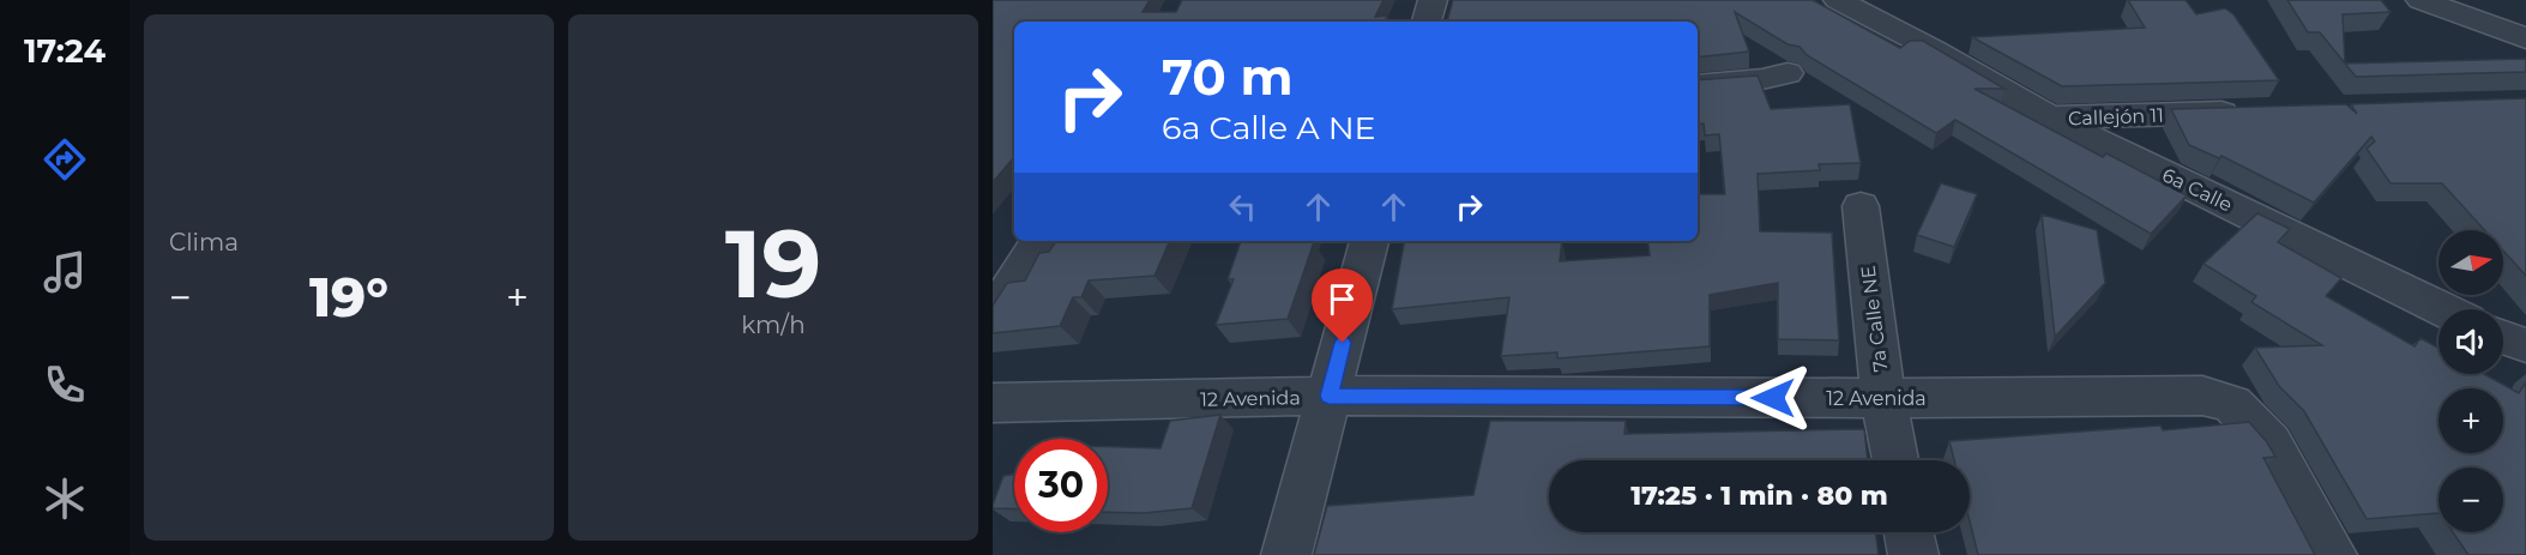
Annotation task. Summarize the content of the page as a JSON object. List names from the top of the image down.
{
  "streets": {
    "street": [
      "Callejón 11",
      "6a Calle",
      "7a Calle NE",
      "12 Avenida"
    ]
  },
  "crossings": [
    ["Callejón 11", "6a Calle"],
    ["7a Calle NE", "12 Avenida"]
  ],
  "north": "right",
  "page": {
    "tabs": "17:24",
    "tile": [
      "Clima",
      ["19", "km/h"]
    ],
    "turn": ["70 m", "6a Calle A NE"],
    "map_buttons": ["+", "−"],
    "heat": ["−", "19°", "+"],
    "limit": "30",
    "trip": "17:25 · 1 min · 80 m"
  }
}
